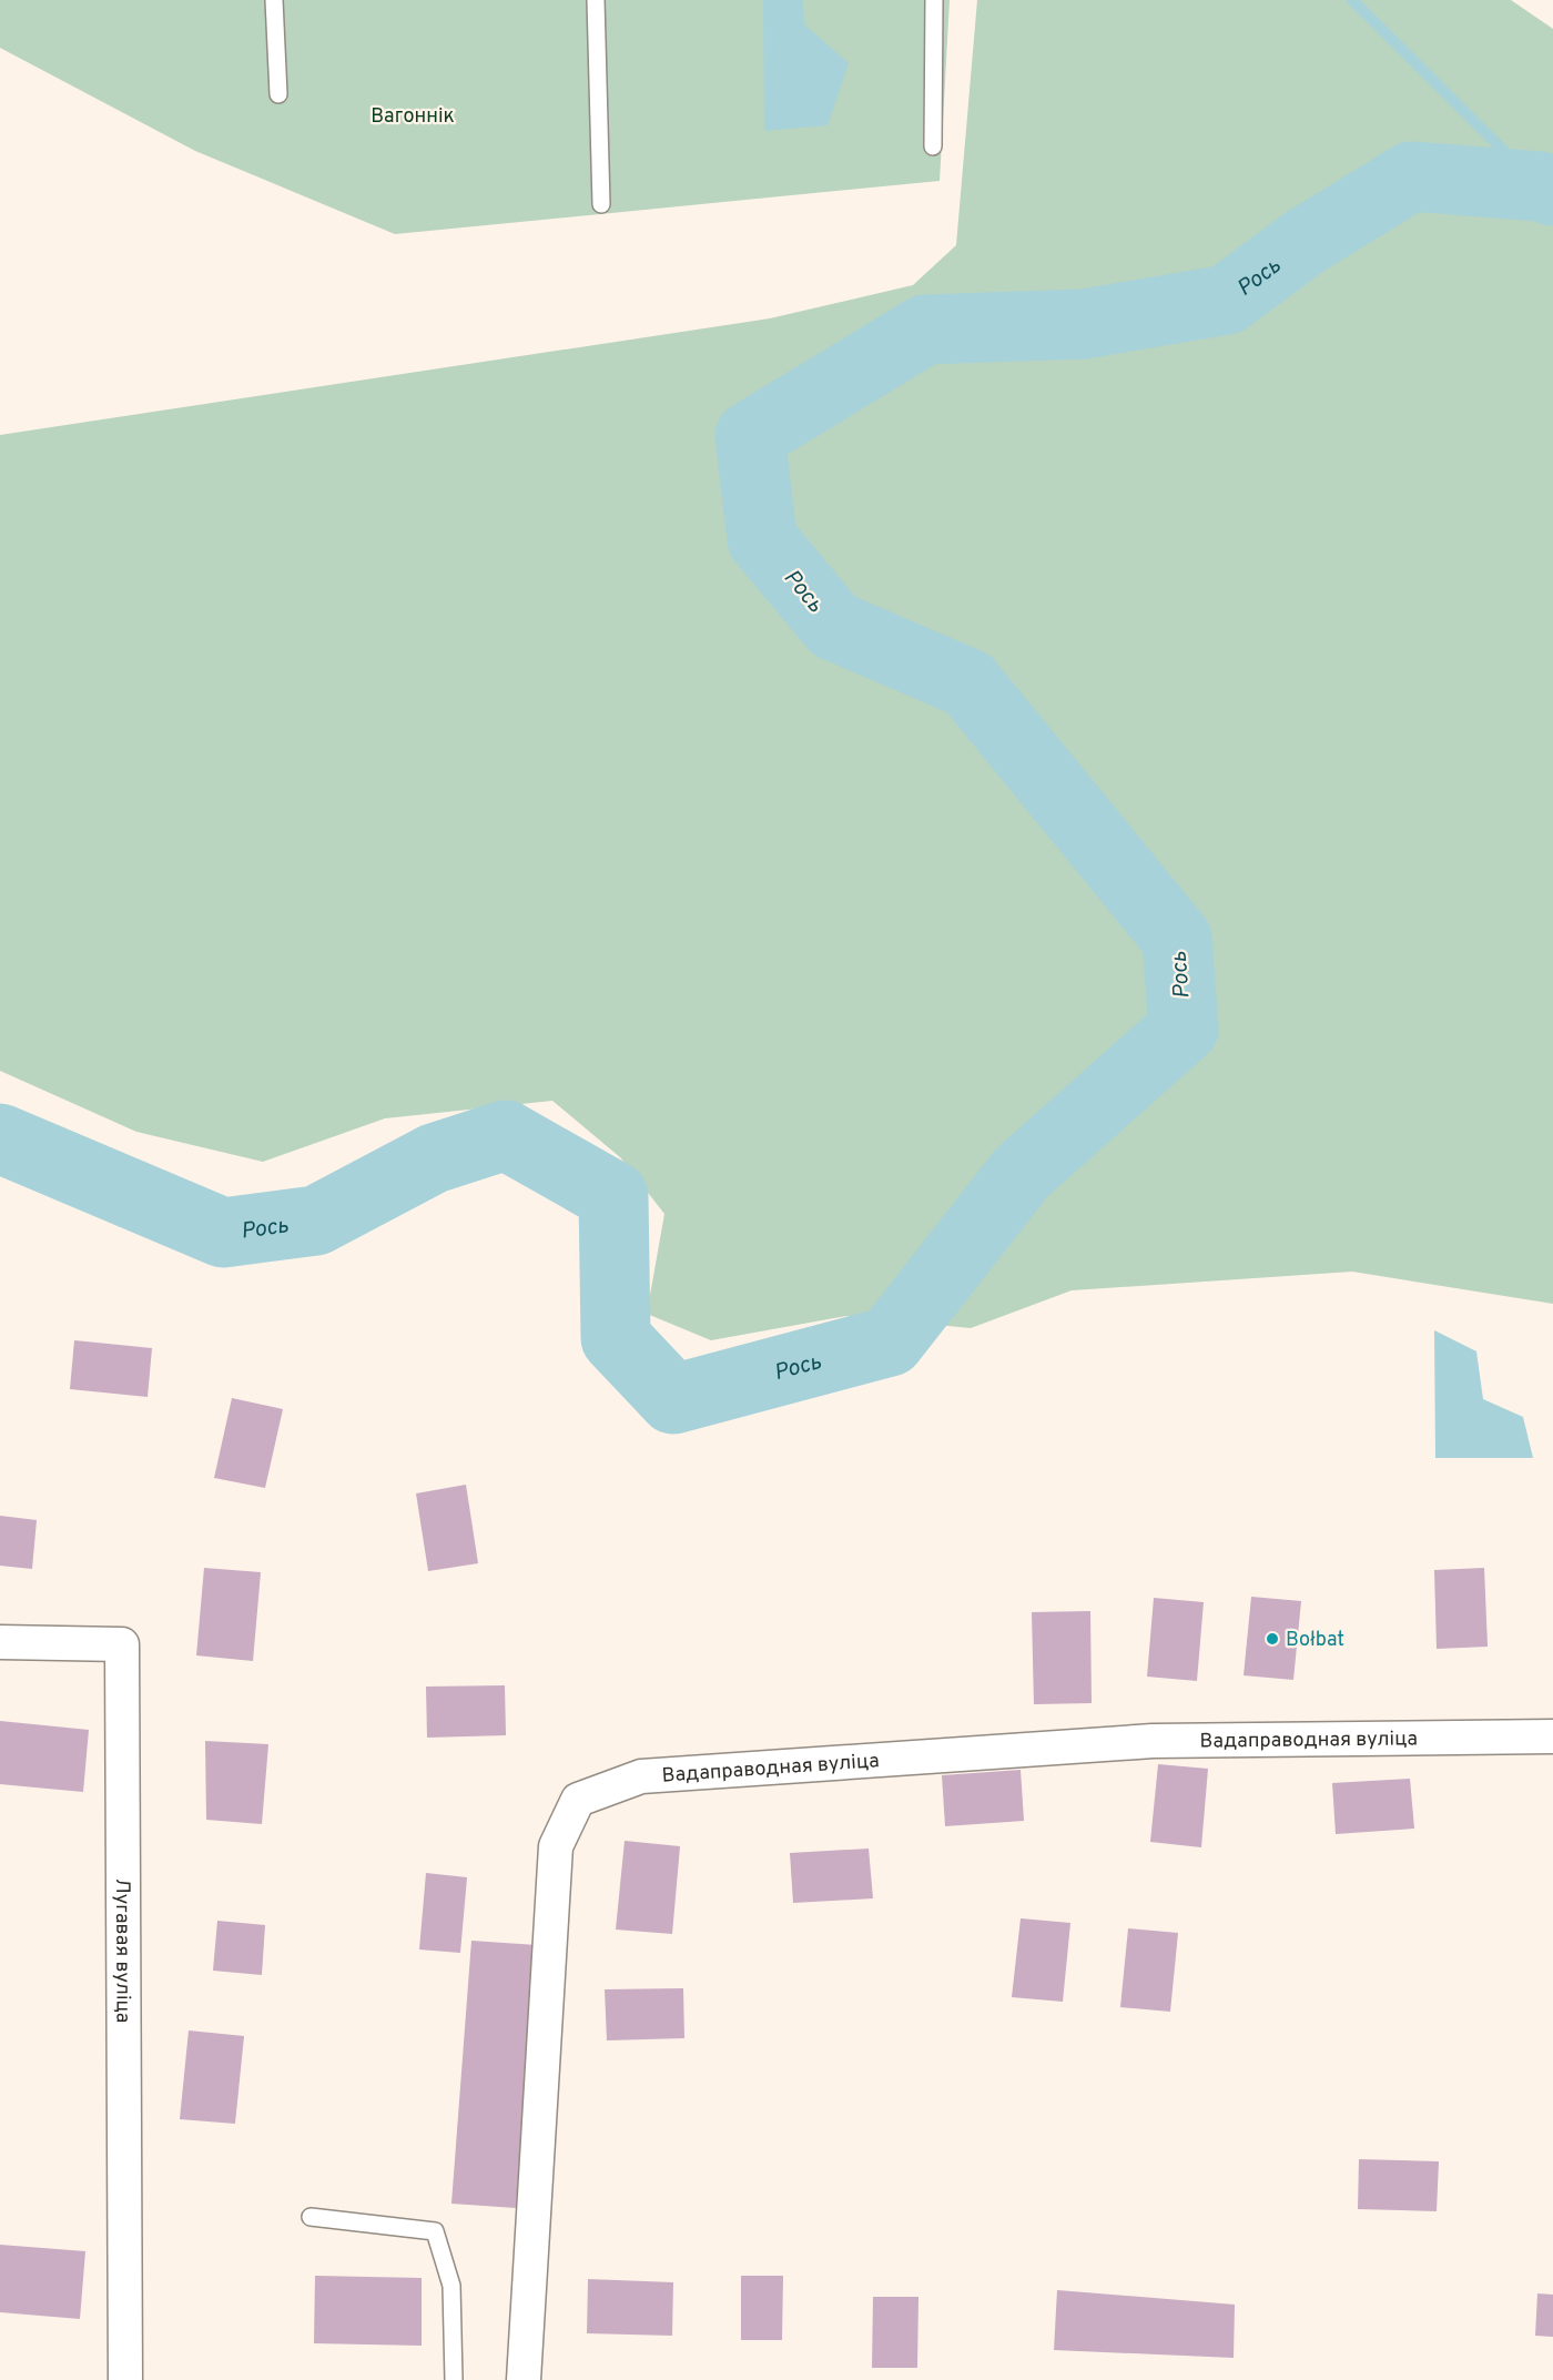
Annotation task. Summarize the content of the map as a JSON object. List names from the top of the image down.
{
  "streets": {
    "street": ["Вадаправодная вуліца", "Лугавая вуліца"]
  },
  "water": ["Рось"],
  "parks": ["Вагоннік"],
  "places": ["Bołbat"]
}
